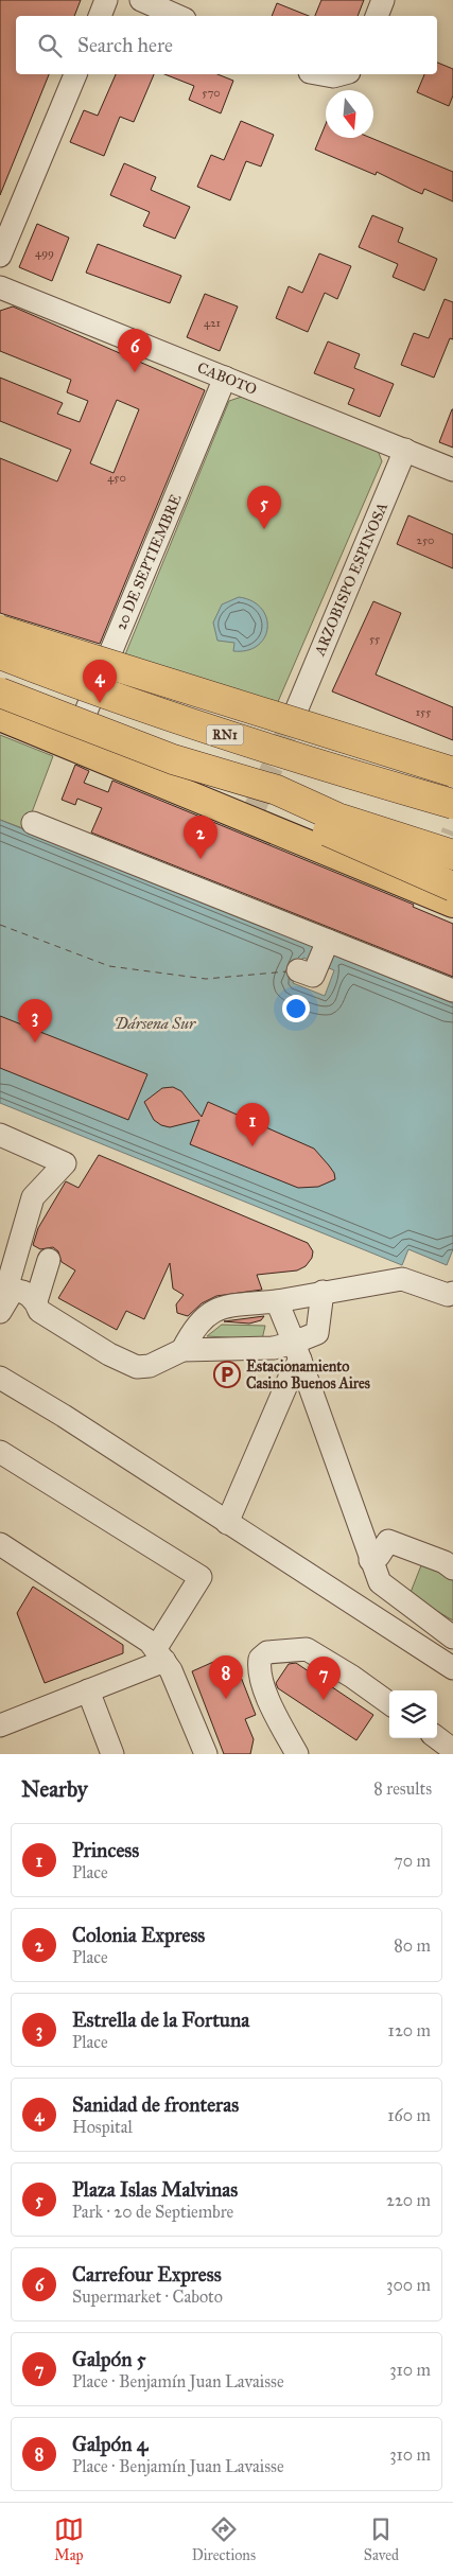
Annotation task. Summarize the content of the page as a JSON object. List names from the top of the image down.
{
  "streets": {
    "highway": ["RN1"],
    "street": ["CABOTO", "20 DE SEPTIEMBRE", "ARZOBISPO ESPINOSA"]
  },
  "crossings": [
    ["CABOTO", "20 DE SEPTIEMBRE"],
    ["CABOTO", "ARZOBISPO ESPINOSA"]
  ],
  "water": ["Dársena Sur"],
  "places": {
    "parking": ["Estacionamiento Casino Buenos Aires"]
  },
  "house_numbers": [
    "570",
    "499",
    "421",
    "450",
    "250",
    "55",
    "155"
  ],
  "north": "bottom",
  "page": {
    "search": "Search here",
    "pins": [
      "6",
      "5",
      "4",
      "2",
      "3",
      "1",
      "8",
      "7"
    ],
    "heading": ["Nearby", "8 results"],
    "list": [
      {
        "mark": "1",
        "name": "Princess",
        "note": "Place",
        "value": "70 m"
      },
      {
        "mark": "2",
        "name": "Colonia Express",
        "note": "Place",
        "value": "80 m"
      },
      {
        "mark": "3",
        "name": "Estrella de la Fortuna",
        "note": "Place",
        "value": "120 m"
      },
      {
        "mark": "4",
        "name": "Sanidad de fronteras",
        "note": "Hospital",
        "value": "160 m"
      },
      {
        "mark": "5",
        "name": "Plaza Islas Malvinas",
        "note": "Park · 20 de Septiembre",
        "value": "220 m"
      },
      {
        "mark": "6",
        "name": "Carrefour Express",
        "note": "Supermarket · Caboto",
        "value": "300 m"
      },
      {
        "mark": "7",
        "name": "Galpón 5",
        "note": "Place · Benjamín Juan Lavaisse",
        "value": "310 m"
      },
      {
        "mark": "8",
        "name": "Galpón 4",
        "note": "Place · Benjamín Juan Lavaisse",
        "value": "310 m"
      }
    ],
    "nav": ["Map", "Directions", "Saved"]
  }
}
